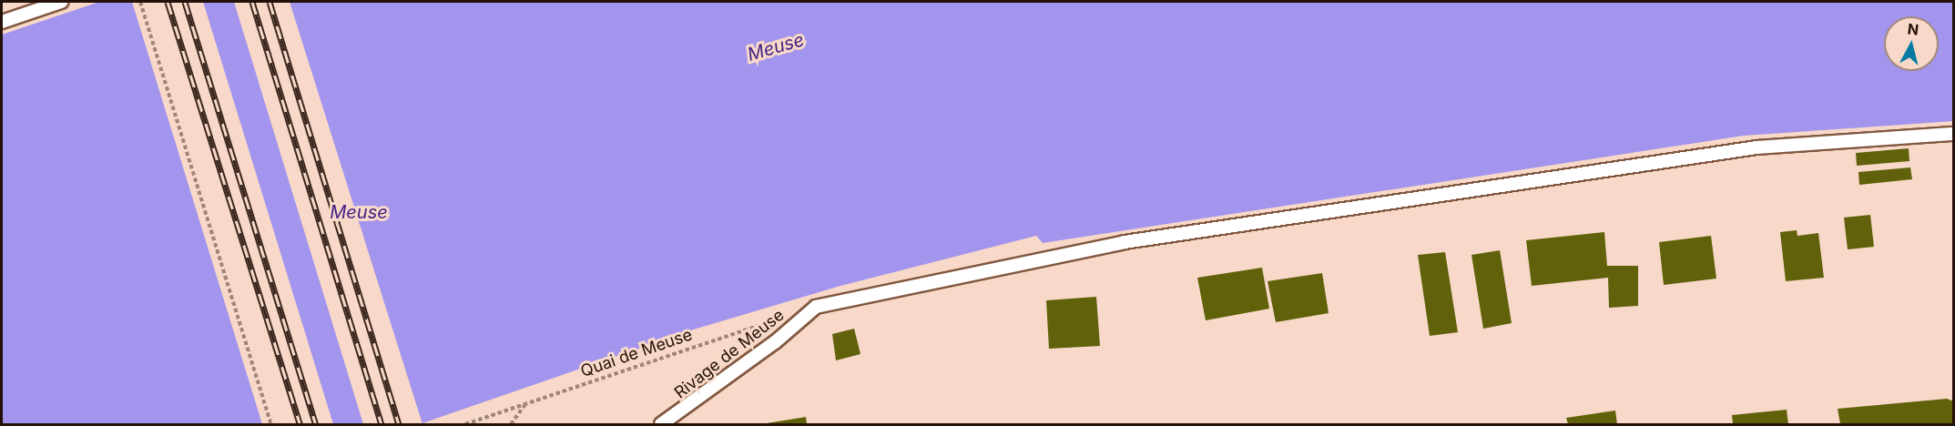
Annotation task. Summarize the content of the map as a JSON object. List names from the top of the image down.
{
  "streets": {
    "lane": ["Rivage de Meuse"],
    "path": ["Quai de Meuse"]
  },
  "water": ["Meuse"],
  "north": "top"
}
